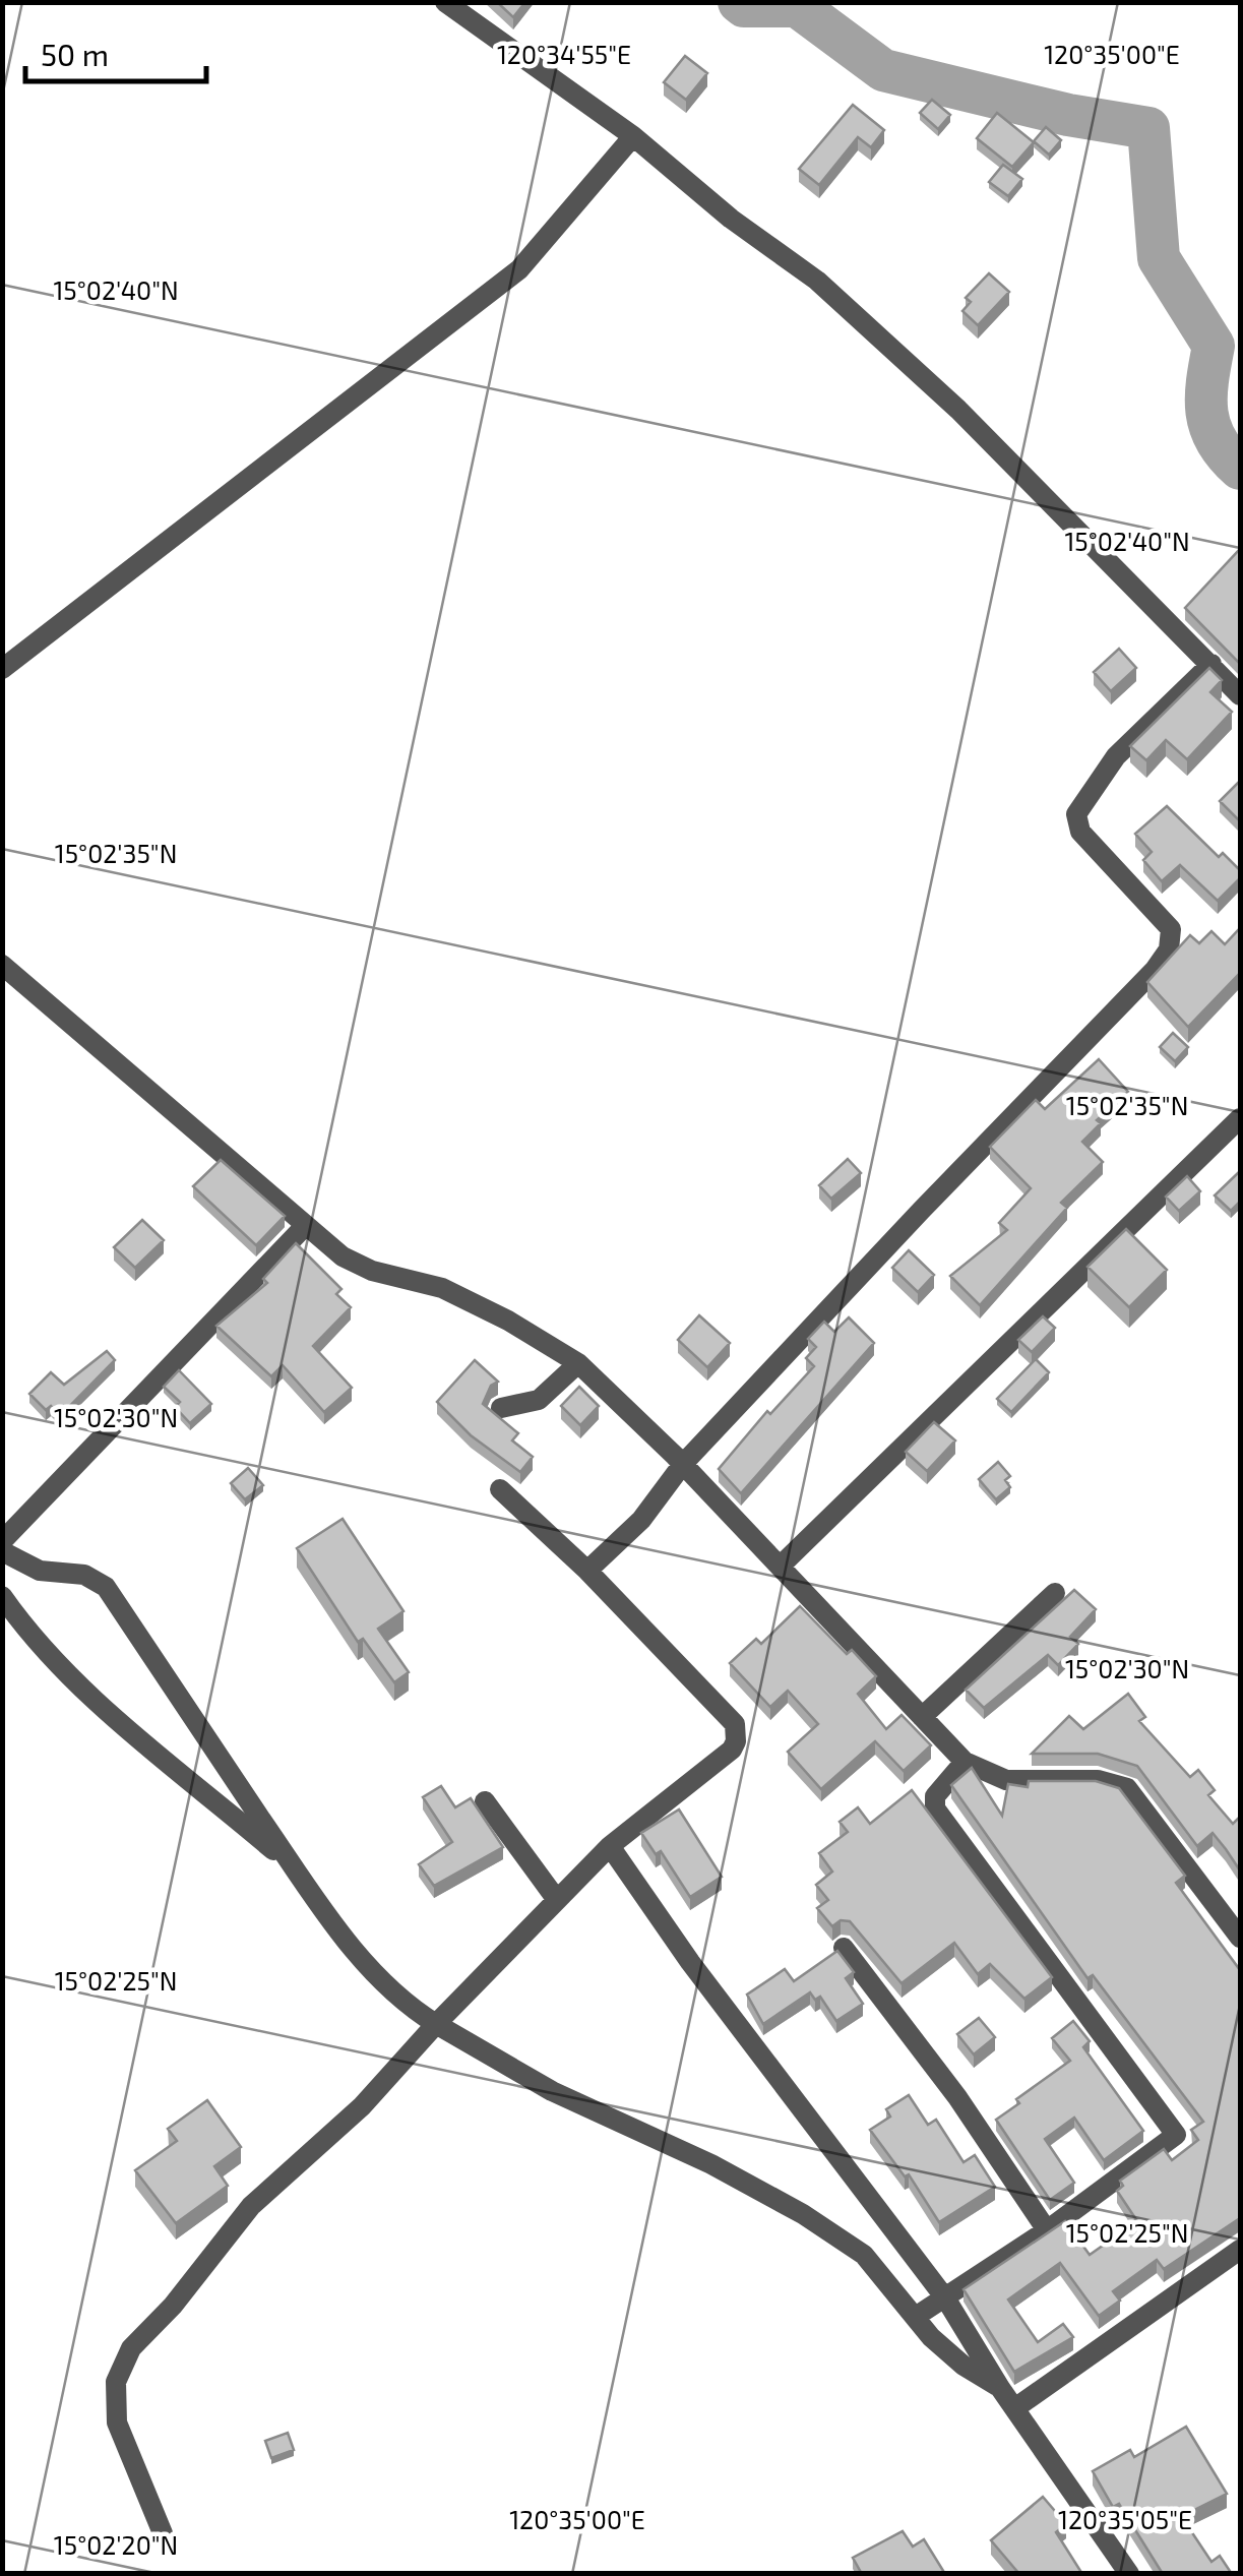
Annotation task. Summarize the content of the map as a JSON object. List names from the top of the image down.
{
  "scale_bar": "50 m",
  "coordinates": [
    "120°34'55\"E",
    "120°35'00\"E",
    "15°02'40\"N",
    "15°02'35\"N",
    "15°02'30\"N",
    "15°02'25\"N",
    "120°35'05\"E",
    "15°02'20\"N"
  ]
}
